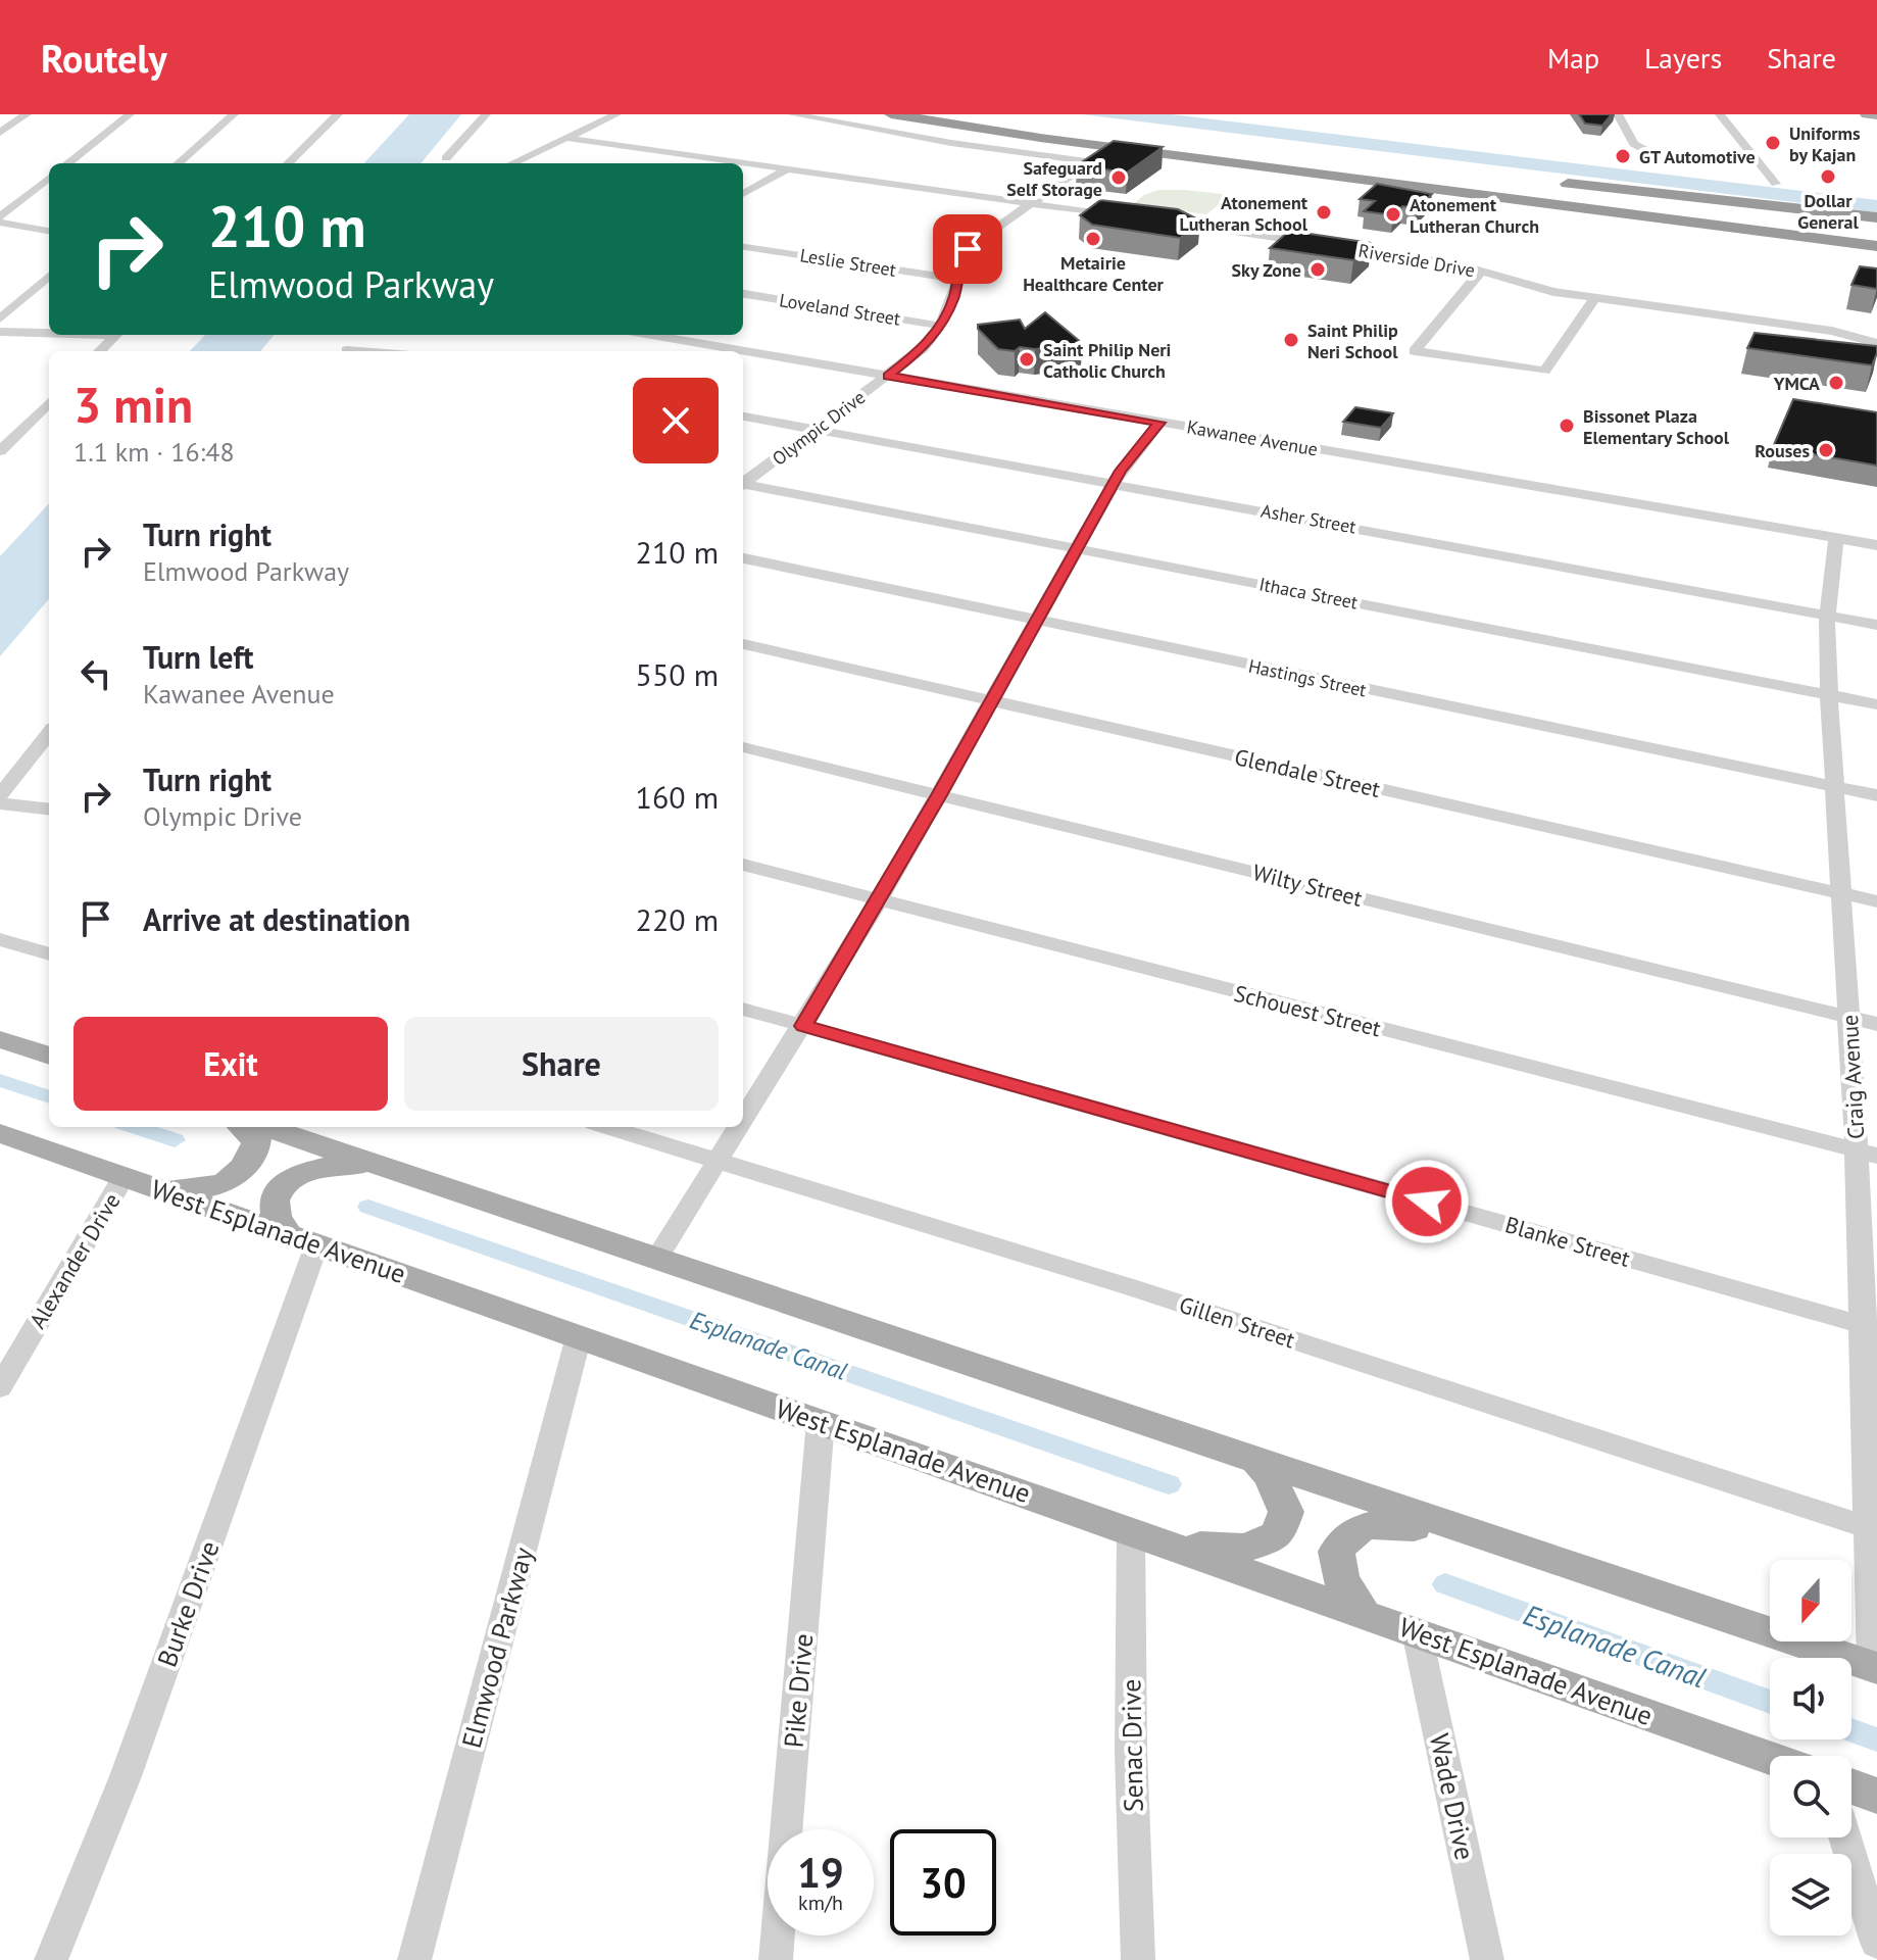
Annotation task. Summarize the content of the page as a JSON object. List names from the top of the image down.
{
  "streets": {
    "main road": ["West Esplanade Avenue"],
    "street": [
      "Riverside Drive",
      "Leslie Street",
      "Loveland Street",
      "Olympic Drive",
      "Kawanee Avenue",
      "Asher Street",
      "Ithaca Street",
      "Hastings Street",
      "Glendale Street",
      "Wilty Street",
      "Schouest Street",
      "Craig Avenue",
      "Blanke Street",
      "Alexander Drive",
      "Gillen Street",
      "Burke Drive",
      "Elmwood Parkway",
      "Pike Drive",
      "Senac Drive",
      "Wade Drive"
    ]
  },
  "crossings": [
    ["Leslie Street", "Olympic Drive"],
    ["Loveland Street", "Olympic Drive"],
    ["Olympic Drive", "Kawanee Avenue"],
    ["Olympic Drive", "Asher Street"],
    ["Kawanee Avenue", "Craig Avenue"],
    ["Asher Street", "Craig Avenue"],
    ["Ithaca Street", "Craig Avenue"],
    ["Hastings Street", "Craig Avenue"],
    ["Glendale Street", "Craig Avenue"],
    ["Wilty Street", "Craig Avenue"],
    ["Schouest Street", "Craig Avenue"],
    ["Craig Avenue", "Blanke Street"],
    ["Craig Avenue", "Gillen Street"],
    ["West Esplanade Avenue", "Alexander Drive"],
    ["West Esplanade Avenue", "Burke Drive"],
    ["West Esplanade Avenue", "Elmwood Parkway"],
    ["West Esplanade Avenue", "Pike Drive"],
    ["West Esplanade Avenue", "Senac Drive"],
    ["West Esplanade Avenue", "Wade Drive"]
  ],
  "water": ["Esplanade Canal"],
  "places": [
    "Uniforms by Kajan",
    "GT Automotive",
    "Dollar General",
    "Safeguard Self Storage",
    "Atonement Lutheran School",
    "Atonement Lutheran Church",
    "Metairie Healthcare Center",
    "Sky Zone",
    "Saint Philip Neri School",
    "Saint Philip Neri Catholic Church",
    "YMCA",
    "Bissonet Plaza Elementary School",
    "Rouses"
  ],
  "north": "bottom",
  "page": {
    "header": "Routely",
    "nav": ["Map", "Layers", "Share"],
    "turn": ["210 m", "Elmwood Parkway"],
    "heading": ["3 min", "1.1 km · 16:48"],
    "list": [
      {
        "name": "Turn right",
        "note": "Elmwood Parkway",
        "value": "210 m"
      },
      {
        "name": "Turn left",
        "note": "Kawanee Avenue",
        "value": "550 m"
      },
      {
        "name": "Turn right",
        "note": "Olympic Drive",
        "value": "160 m"
      },
      {
        "name": "Arrive at destination",
        "value": "220 m"
      }
    ],
    "buttons": ["Exit", "Share"],
    "speed": "19 km/h",
    "limit": "30"
  }
}
